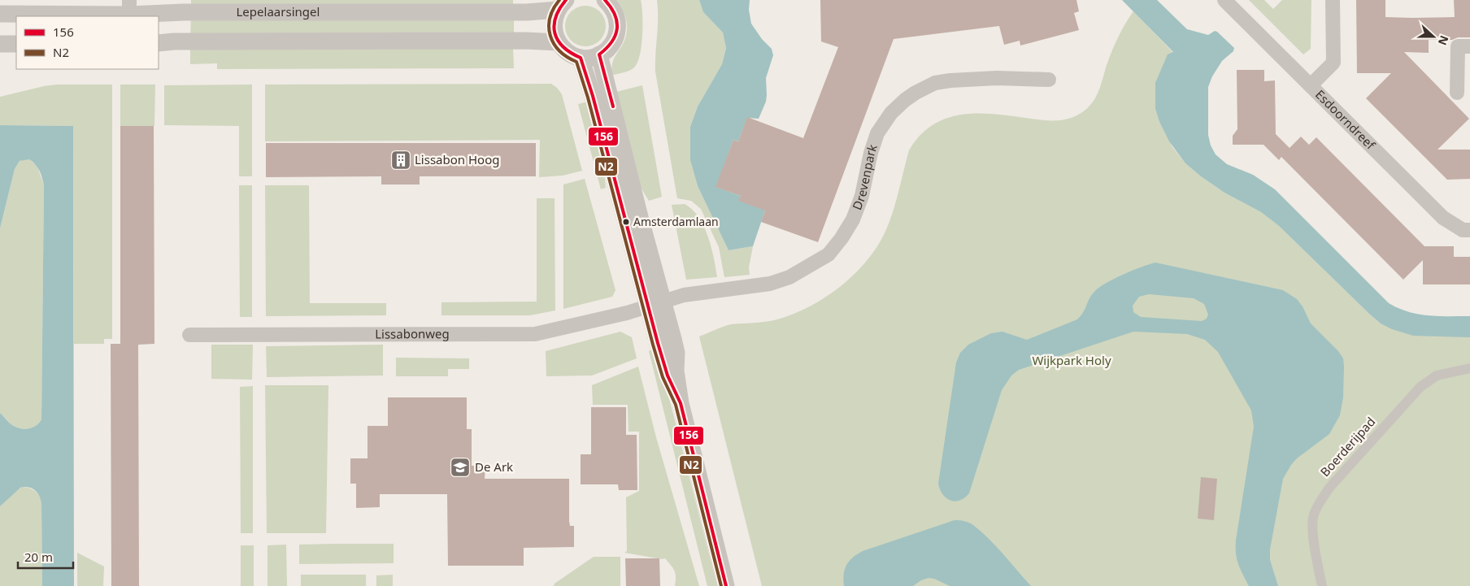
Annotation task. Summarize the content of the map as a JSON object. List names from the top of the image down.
{
  "streets": {
    "street": [
      "Lepelaarsingel",
      "Esdoorndreef",
      "Drevenpark",
      "Lissabonweg",
      "Boerderijpad"
    ]
  },
  "crossings": [
    ["Drevenpark", "Lissabonweg"]
  ],
  "parks": ["Wijkpark Holy"],
  "places": {
    "building": ["Lissabon Hoog"],
    "other": ["Amsterdamlaan"],
    "school or university": ["De Ark"]
  },
  "lines": ["transit line 156", "transit line N2"],
  "legend": ["156", "N2"],
  "scale_bar": "20 m",
  "north": "right"
}
